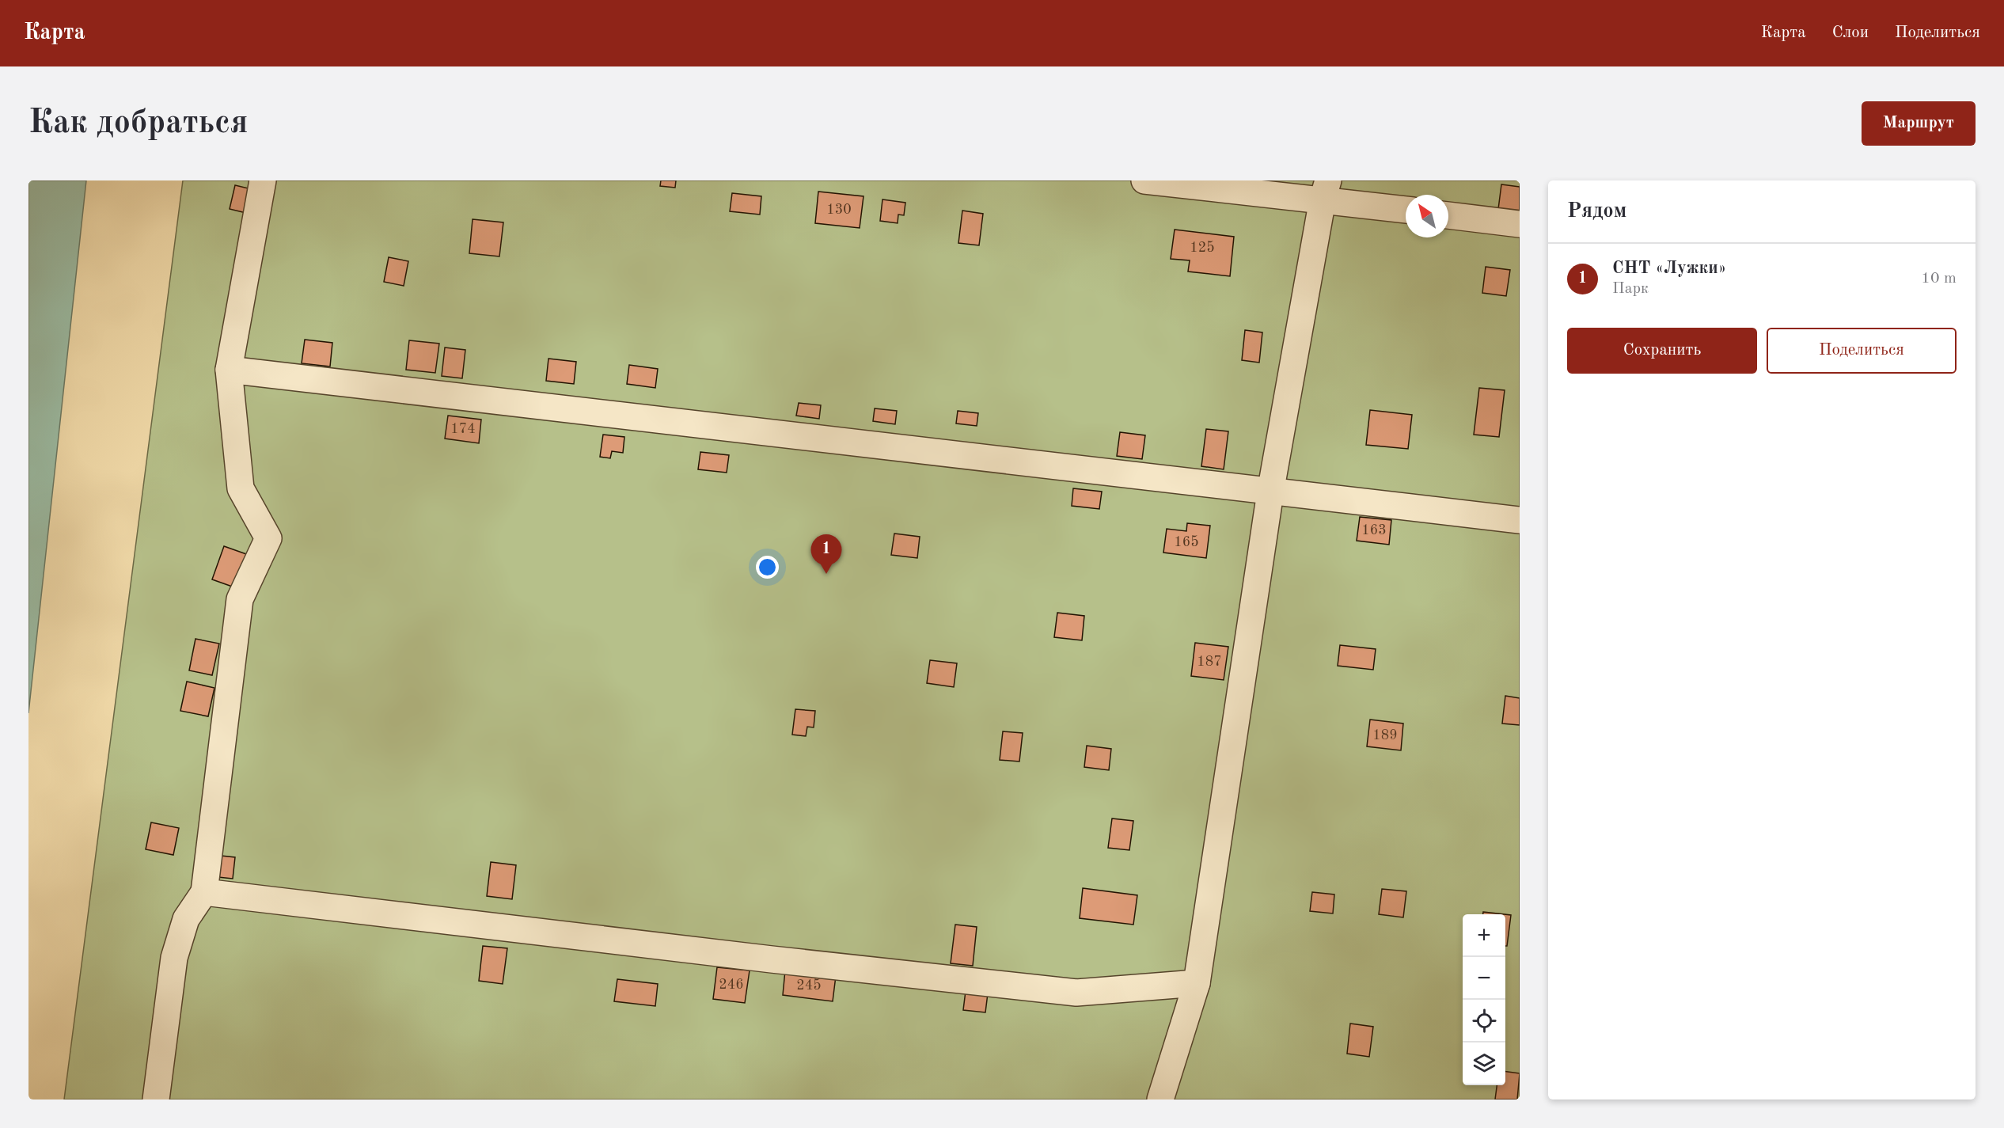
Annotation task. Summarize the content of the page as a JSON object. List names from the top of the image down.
{
  "house_numbers": [
    "130",
    "125",
    "174",
    "163",
    "165",
    "187",
    "189",
    "246",
    "245"
  ],
  "north": "top left",
  "page": {
    "header": "Карта",
    "nav": ["Карта", "Слои", "Поделиться"],
    "buttons": [
      "Маршрут",
      ["Сохранить", "Поделиться"]
    ],
    "title": "Как добраться",
    "heading": "Рядом",
    "list": [
      {
        "mark": "1",
        "name": "СНТ «Лужки»",
        "note": "Парк",
        "value": "10 m"
      }
    ],
    "pins": "1",
    "map_buttons": ["+", "−"]
  }
}
